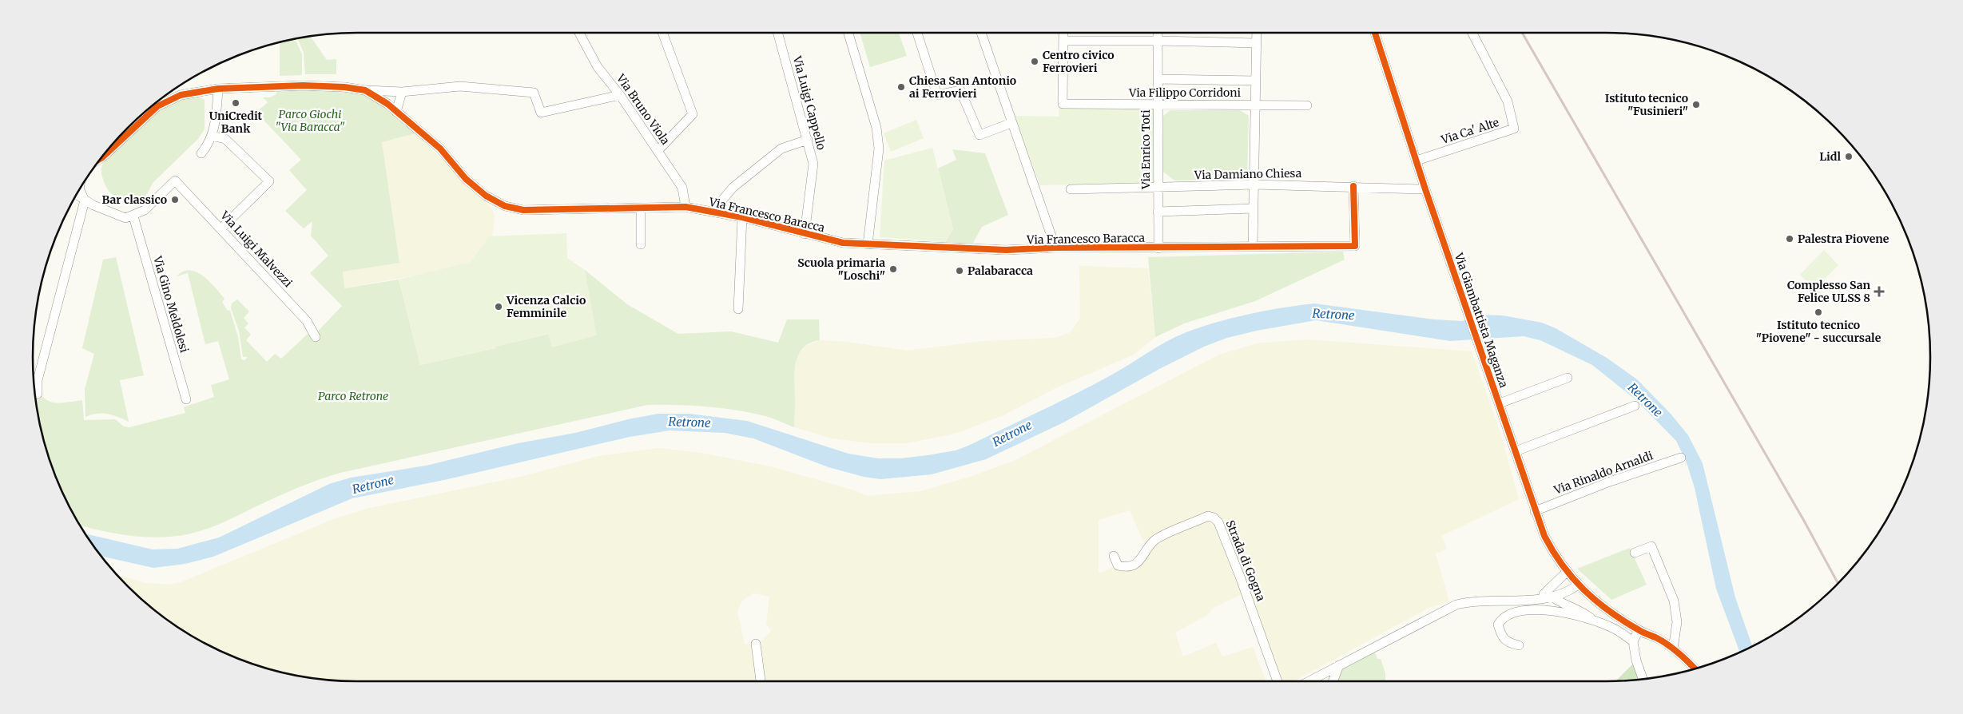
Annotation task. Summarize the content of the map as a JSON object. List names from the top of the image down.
{
  "streets": {
    "street": [
      "Via Filippo Corridoni",
      "Via Luigi Cappello",
      "Via Bruno Viola",
      "Via Ca' Alte",
      "Via Enrico Toti",
      "Via Damiano Chiesa",
      "Via Francesco Baracca",
      "Via Luigi Malvezzi",
      "Via Gino Meldolesi",
      "Via Giambattista Maganza",
      "Via Rinaldo Arnaldi",
      "Strada di Gogna"
    ]
  },
  "crossings": [
    ["Via Filippo Corridoni", "Via Enrico Toti"],
    ["Via Luigi Cappello", "Via Francesco Baracca"],
    ["Via Bruno Viola", "Via Francesco Baracca"],
    ["Via Ca' Alte", "Via Giambattista Maganza"],
    ["Via Enrico Toti", "Via Damiano Chiesa"],
    ["Via Enrico Toti", "Via Francesco Baracca"],
    ["Via Damiano Chiesa", "Via Francesco Baracca"],
    ["Via Damiano Chiesa", "Via Giambattista Maganza"],
    ["Via Luigi Malvezzi", "Via Gino Meldolesi"],
    ["Via Giambattista Maganza", "Via Rinaldo Arnaldi"]
  ],
  "water": ["Retrone"],
  "parks": ["Parco Giochi \"Via Baracca\"", "Parco Retrone"],
  "places": {
    "other": [
      "Centro civico Ferrovieri",
      "Chiesa San Antonio ai Ferrovieri",
      "UniCredit Bank",
      "Istituto tecnico \"Fusinieri\"",
      "Lidl",
      "Bar classico",
      "Palestra Piovene",
      "Scuola primaria \"Loschi\"",
      "Palabaracca",
      "Vicenza Calcio Femminile",
      "Istituto tecnico \"Piovene\" - succursale"
    ],
    "health": ["Complesso San Felice ULSS 8"]
  }
}
